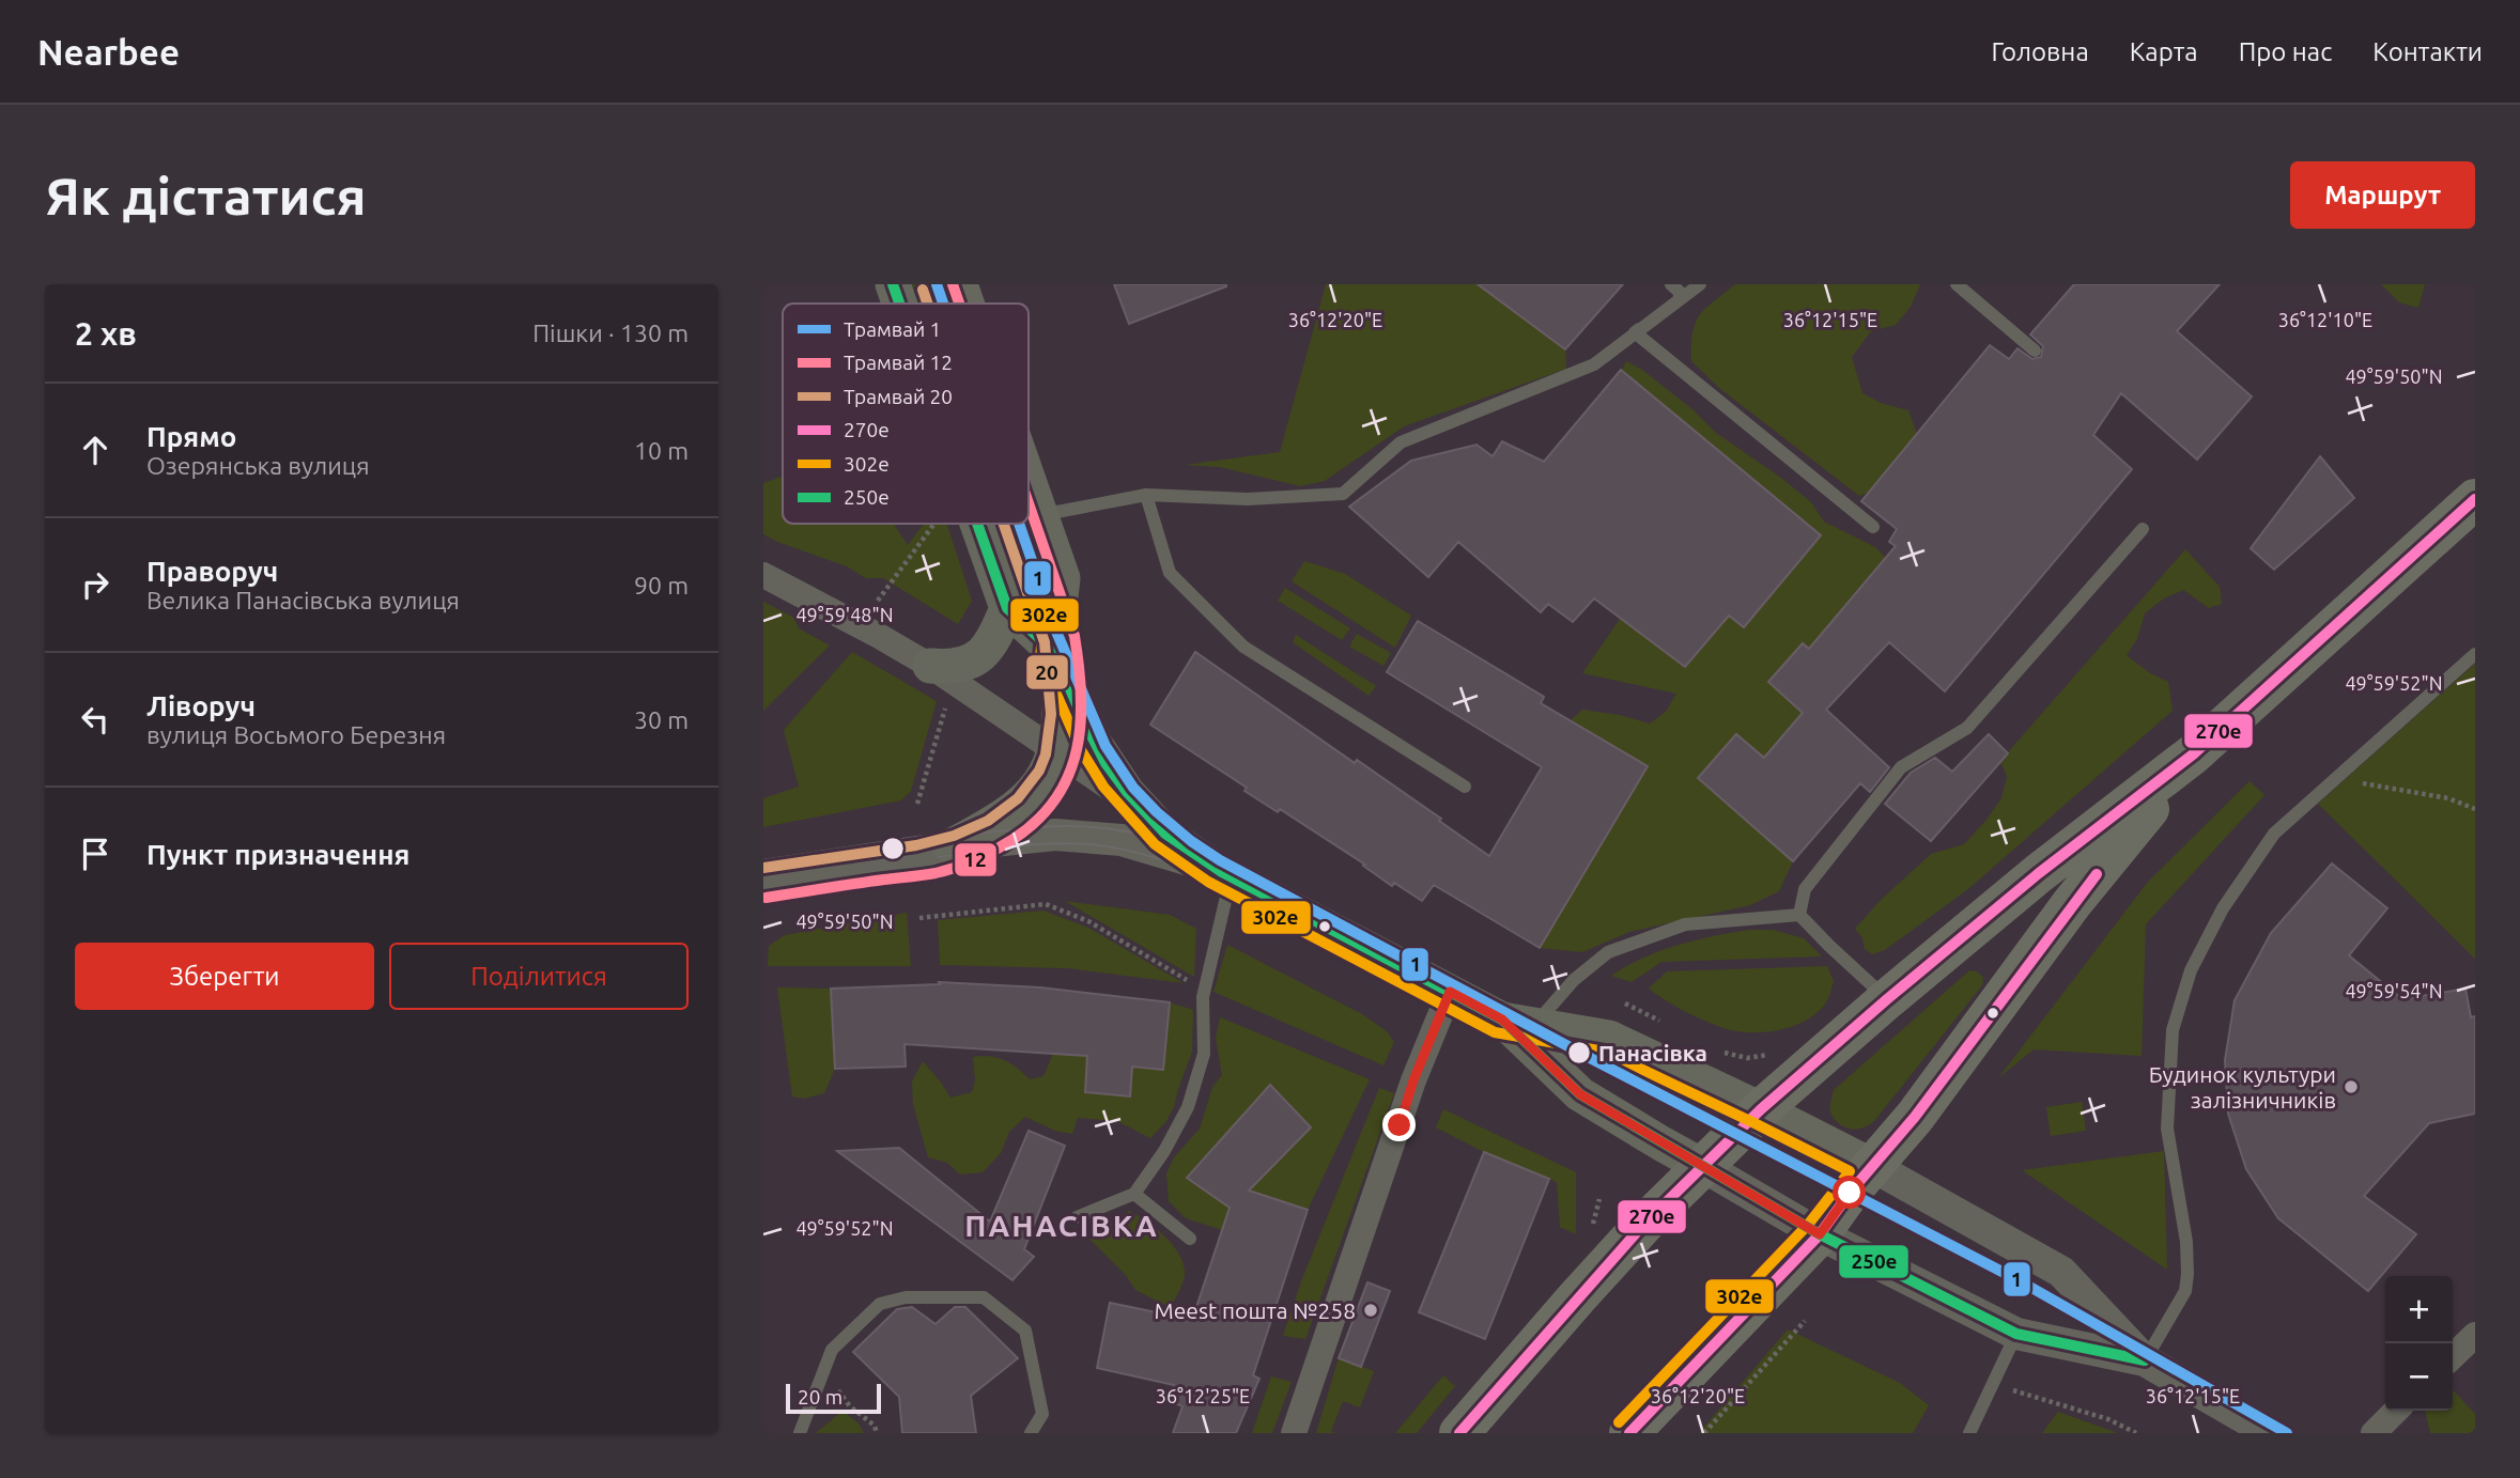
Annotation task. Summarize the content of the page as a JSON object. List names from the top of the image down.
{
  "districts": ["ПАНАСІВКА"],
  "places": ["Панасівка", "Будинок культури залізничників", "Meest пошта №258"],
  "lines": [
    "tram line 1",
    "tram line 12",
    "transit line 250е",
    "tram line 20",
    "transit line 302е",
    "transit line 270е"
  ],
  "legend": [
    "Трамвай 1",
    "Трамвай 12",
    "Трамвай 20",
    "270е",
    "302е",
    "250е"
  ],
  "scale_bar": "20 m",
  "page": {
    "header": "Nearbee",
    "nav": [
      "Головна",
      "Карта",
      "Про нас",
      "Контакти"
    ],
    "buttons": [
      "Маршрут",
      ["Зберегти", "Поділитися"]
    ],
    "title": "Як дістатися",
    "heading": ["2 хв", "Пішки · 130 m"],
    "list": [
      ["Прямо", "Озерянська вулиця", "10 m"],
      ["Праворуч", "Велика Панасівська вулиця", "90 m"],
      ["Ліворуч", "вулиця Восьмого Березня", "30 m"],
      "Пункт призначення"
    ],
    "map_buttons": ["+", "−"],
    "scale": "20 m"
  },
  "coordinates": [
    "36°12'20\"E",
    "36°12'15\"E",
    "36°12'10\"E",
    "49°59'50\"N",
    "49°59'48\"N",
    "49°59'52\"N",
    "49°59'54\"N",
    "36°12'25\"E"
  ]
}
